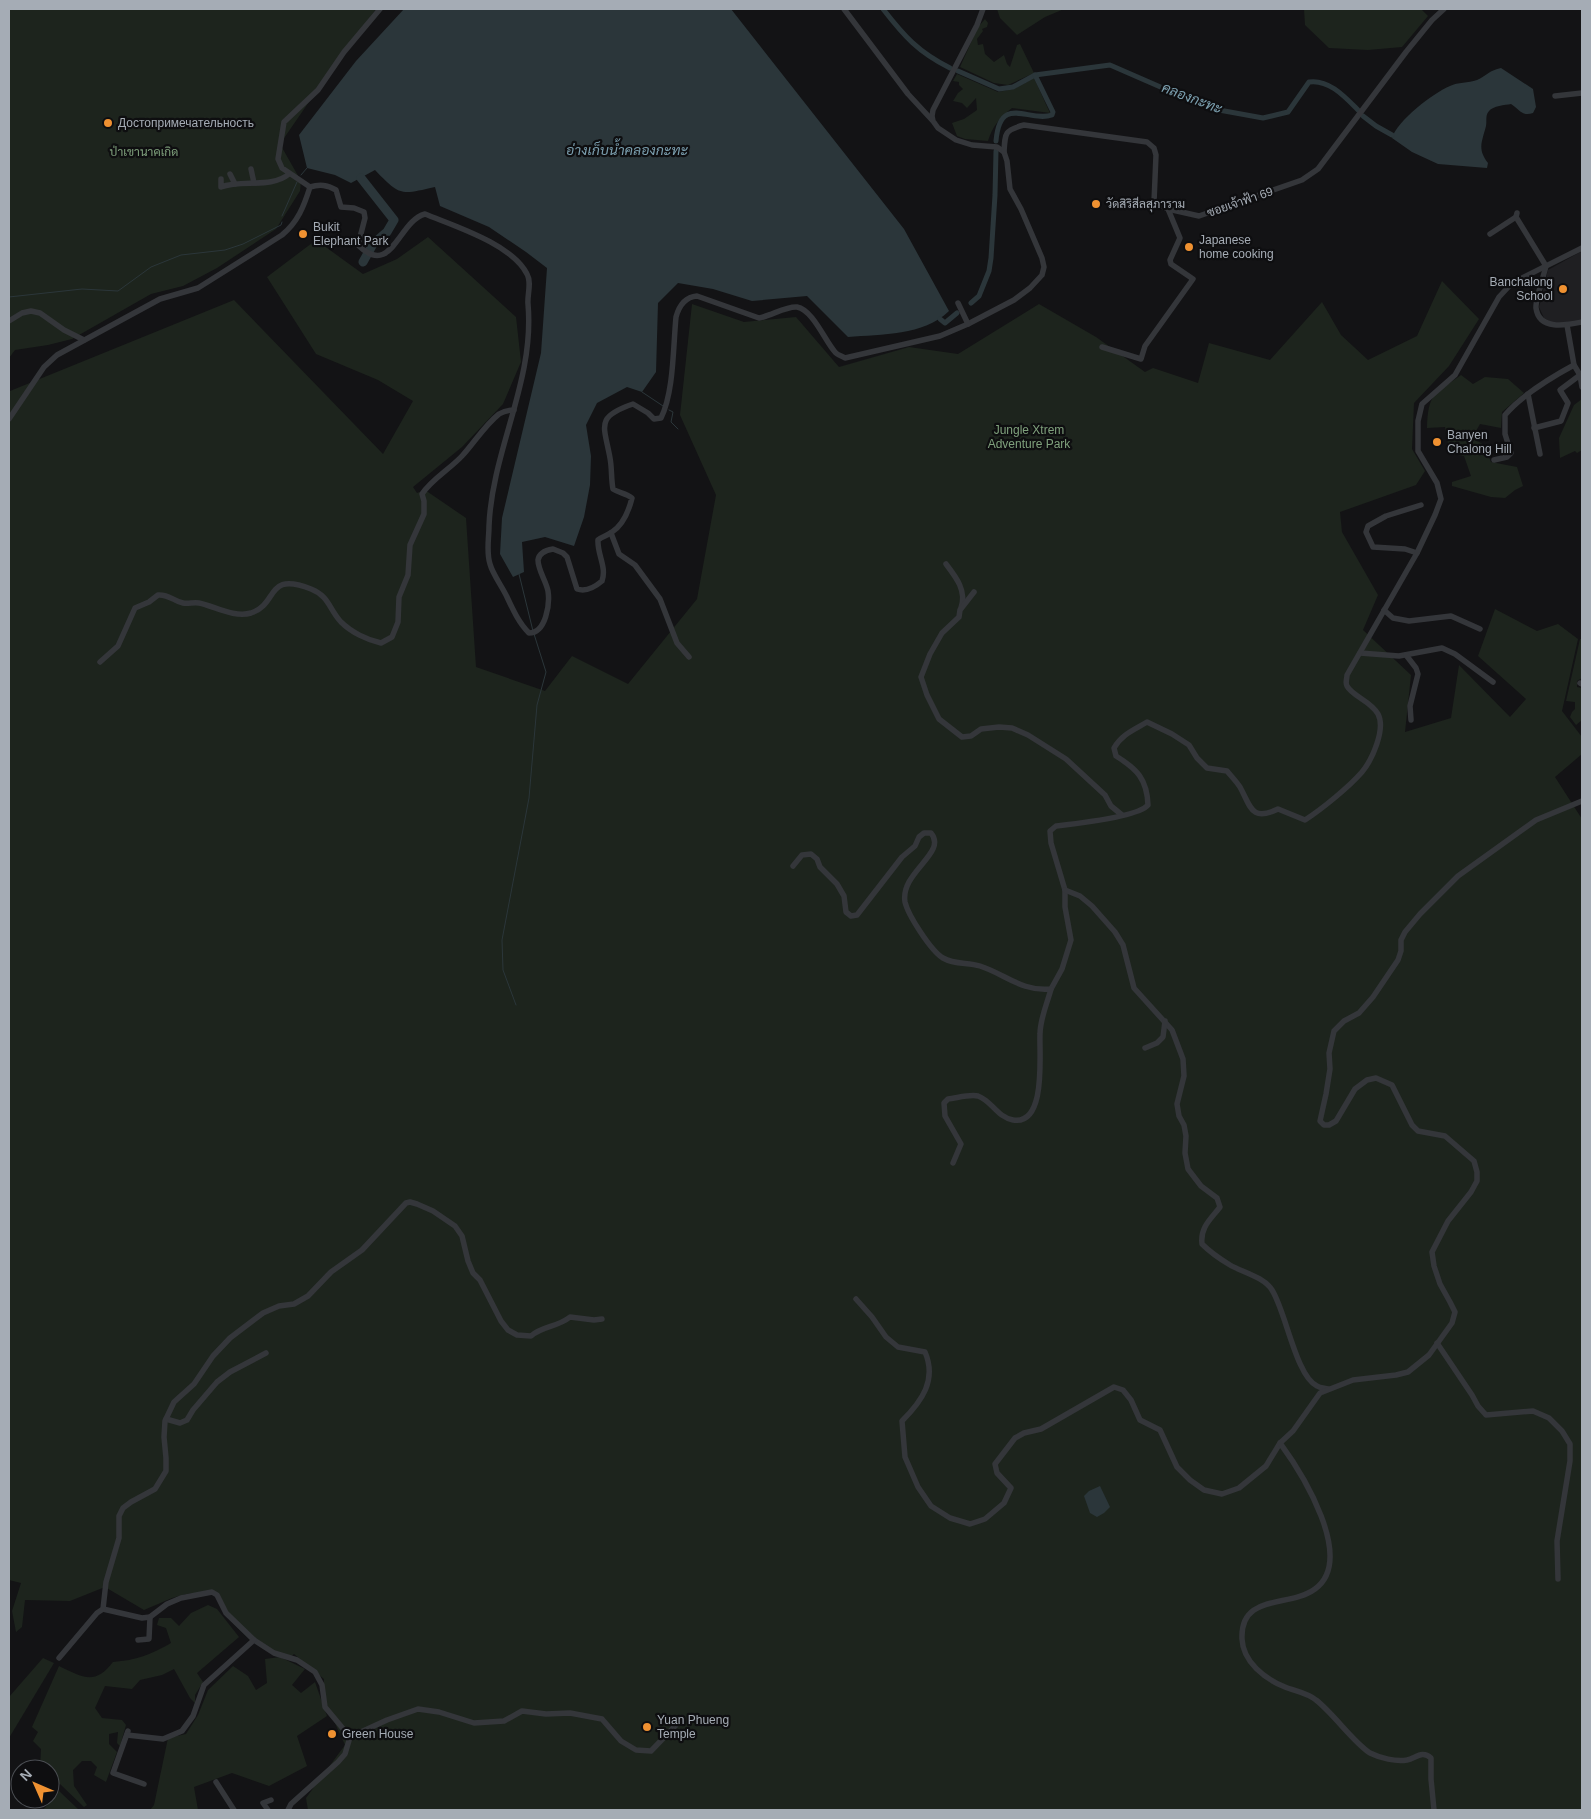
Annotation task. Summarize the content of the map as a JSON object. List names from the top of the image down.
{
  "streets": {
    "street": ["ซอยเจ้าฟ้า 69"]
  },
  "water": ["คลองกะทะ", "อ่างเก็บน้ำคลองกะทะ"],
  "parks": ["ป่าเขานาคเกิด", "Jungle Xtrem Adventure Park"],
  "places": [
    "Достопримечательность",
    "วัดสิริสีลสุภาราม",
    "Bukit Elephant Park",
    "Japanese home cooking",
    "Banchalong School",
    "Banyen Chalong Hill",
    "Yuan Phueng Temple",
    "Green House"
  ],
  "north": "top left"
}
